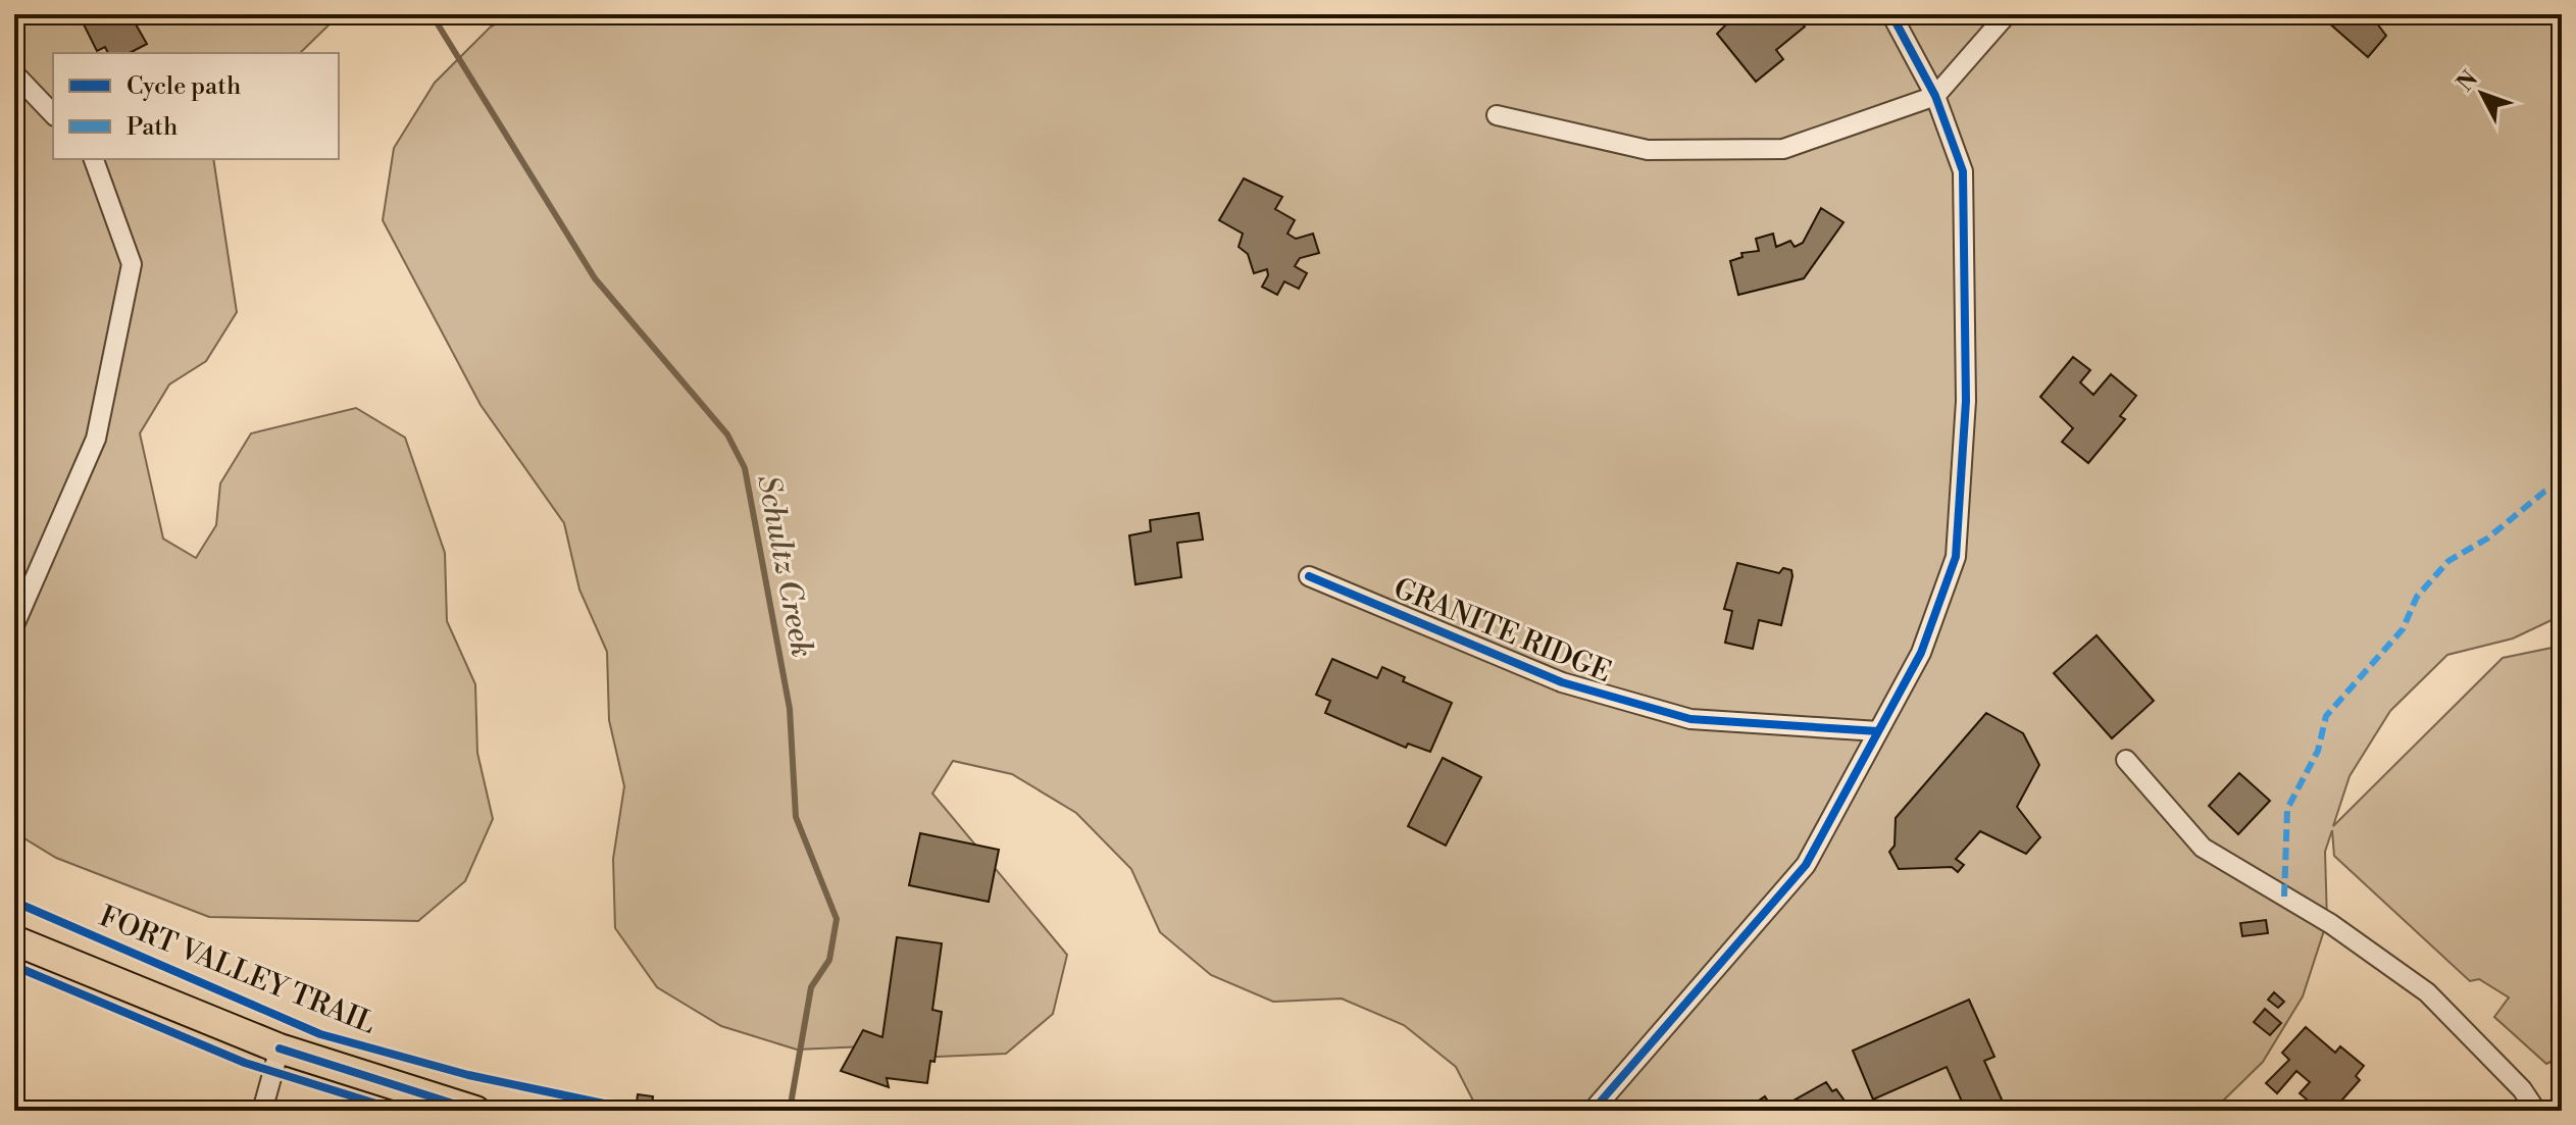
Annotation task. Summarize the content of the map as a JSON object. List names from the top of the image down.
{
  "streets": {
    "street": ["GRANITE RIDGE"],
    "cycle path": ["FORT VALLEY TRAIL"]
  },
  "water": ["Schultz Creek"],
  "legend": ["Cycle path", "Path"],
  "north": "top left"
}
